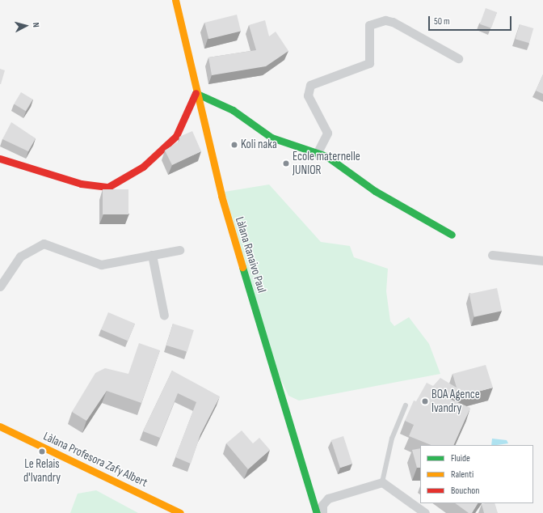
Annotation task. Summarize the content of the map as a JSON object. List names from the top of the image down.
{
  "streets": {
    "street": ["Làlana Ranaivo Paul", "Làlana Profesora Zafy Albert"]
  },
  "places": [
    "Koli naka",
    "Ecole maternelle JUNIOR",
    "BOA Agence Ivandry",
    "Le Relais d'Ivandry"
  ],
  "legend": ["Fluide", "Ralenti", "Bouchon"],
  "scale_bar": "50 m",
  "north": "right"
}
